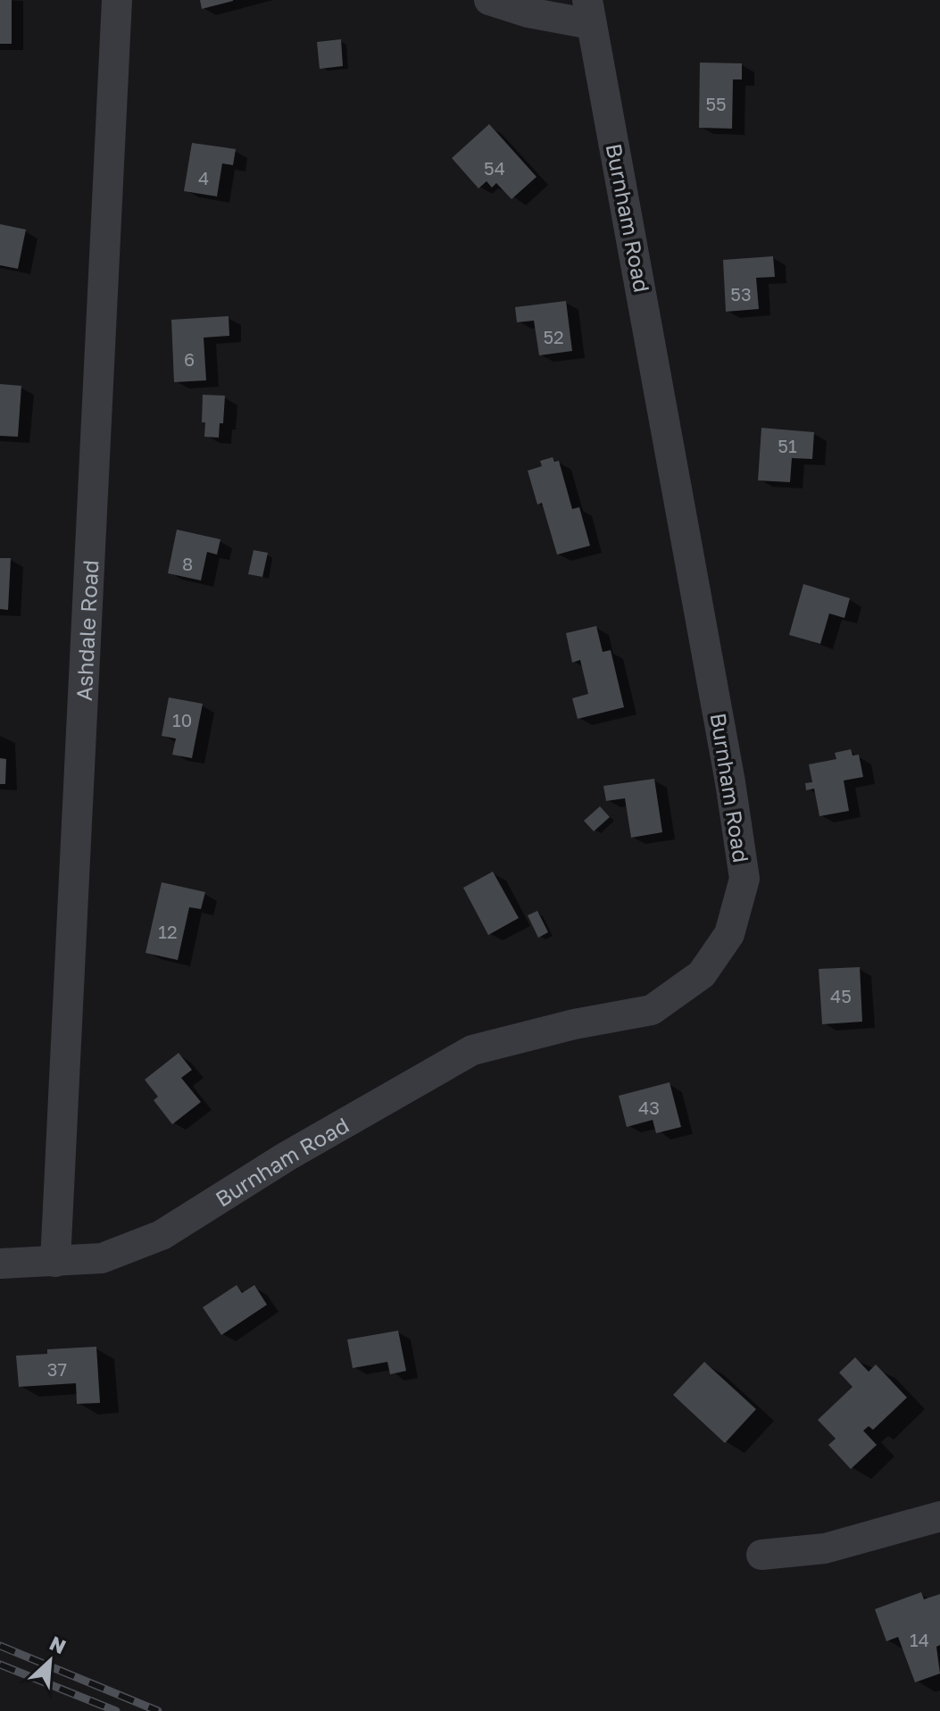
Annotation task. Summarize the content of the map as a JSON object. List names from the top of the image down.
{
  "streets": {
    "street": ["Burnham Road", "Ashdale Road"]
  },
  "crossings": [
    ["Burnham Road", "Ashdale Road"]
  ],
  "house_numbers": [
    "55",
    "54",
    "4",
    "53",
    "52",
    "6",
    "51",
    "8",
    "10",
    "12",
    "45",
    "43",
    "37",
    "14"
  ],
  "north": "top right"
}
